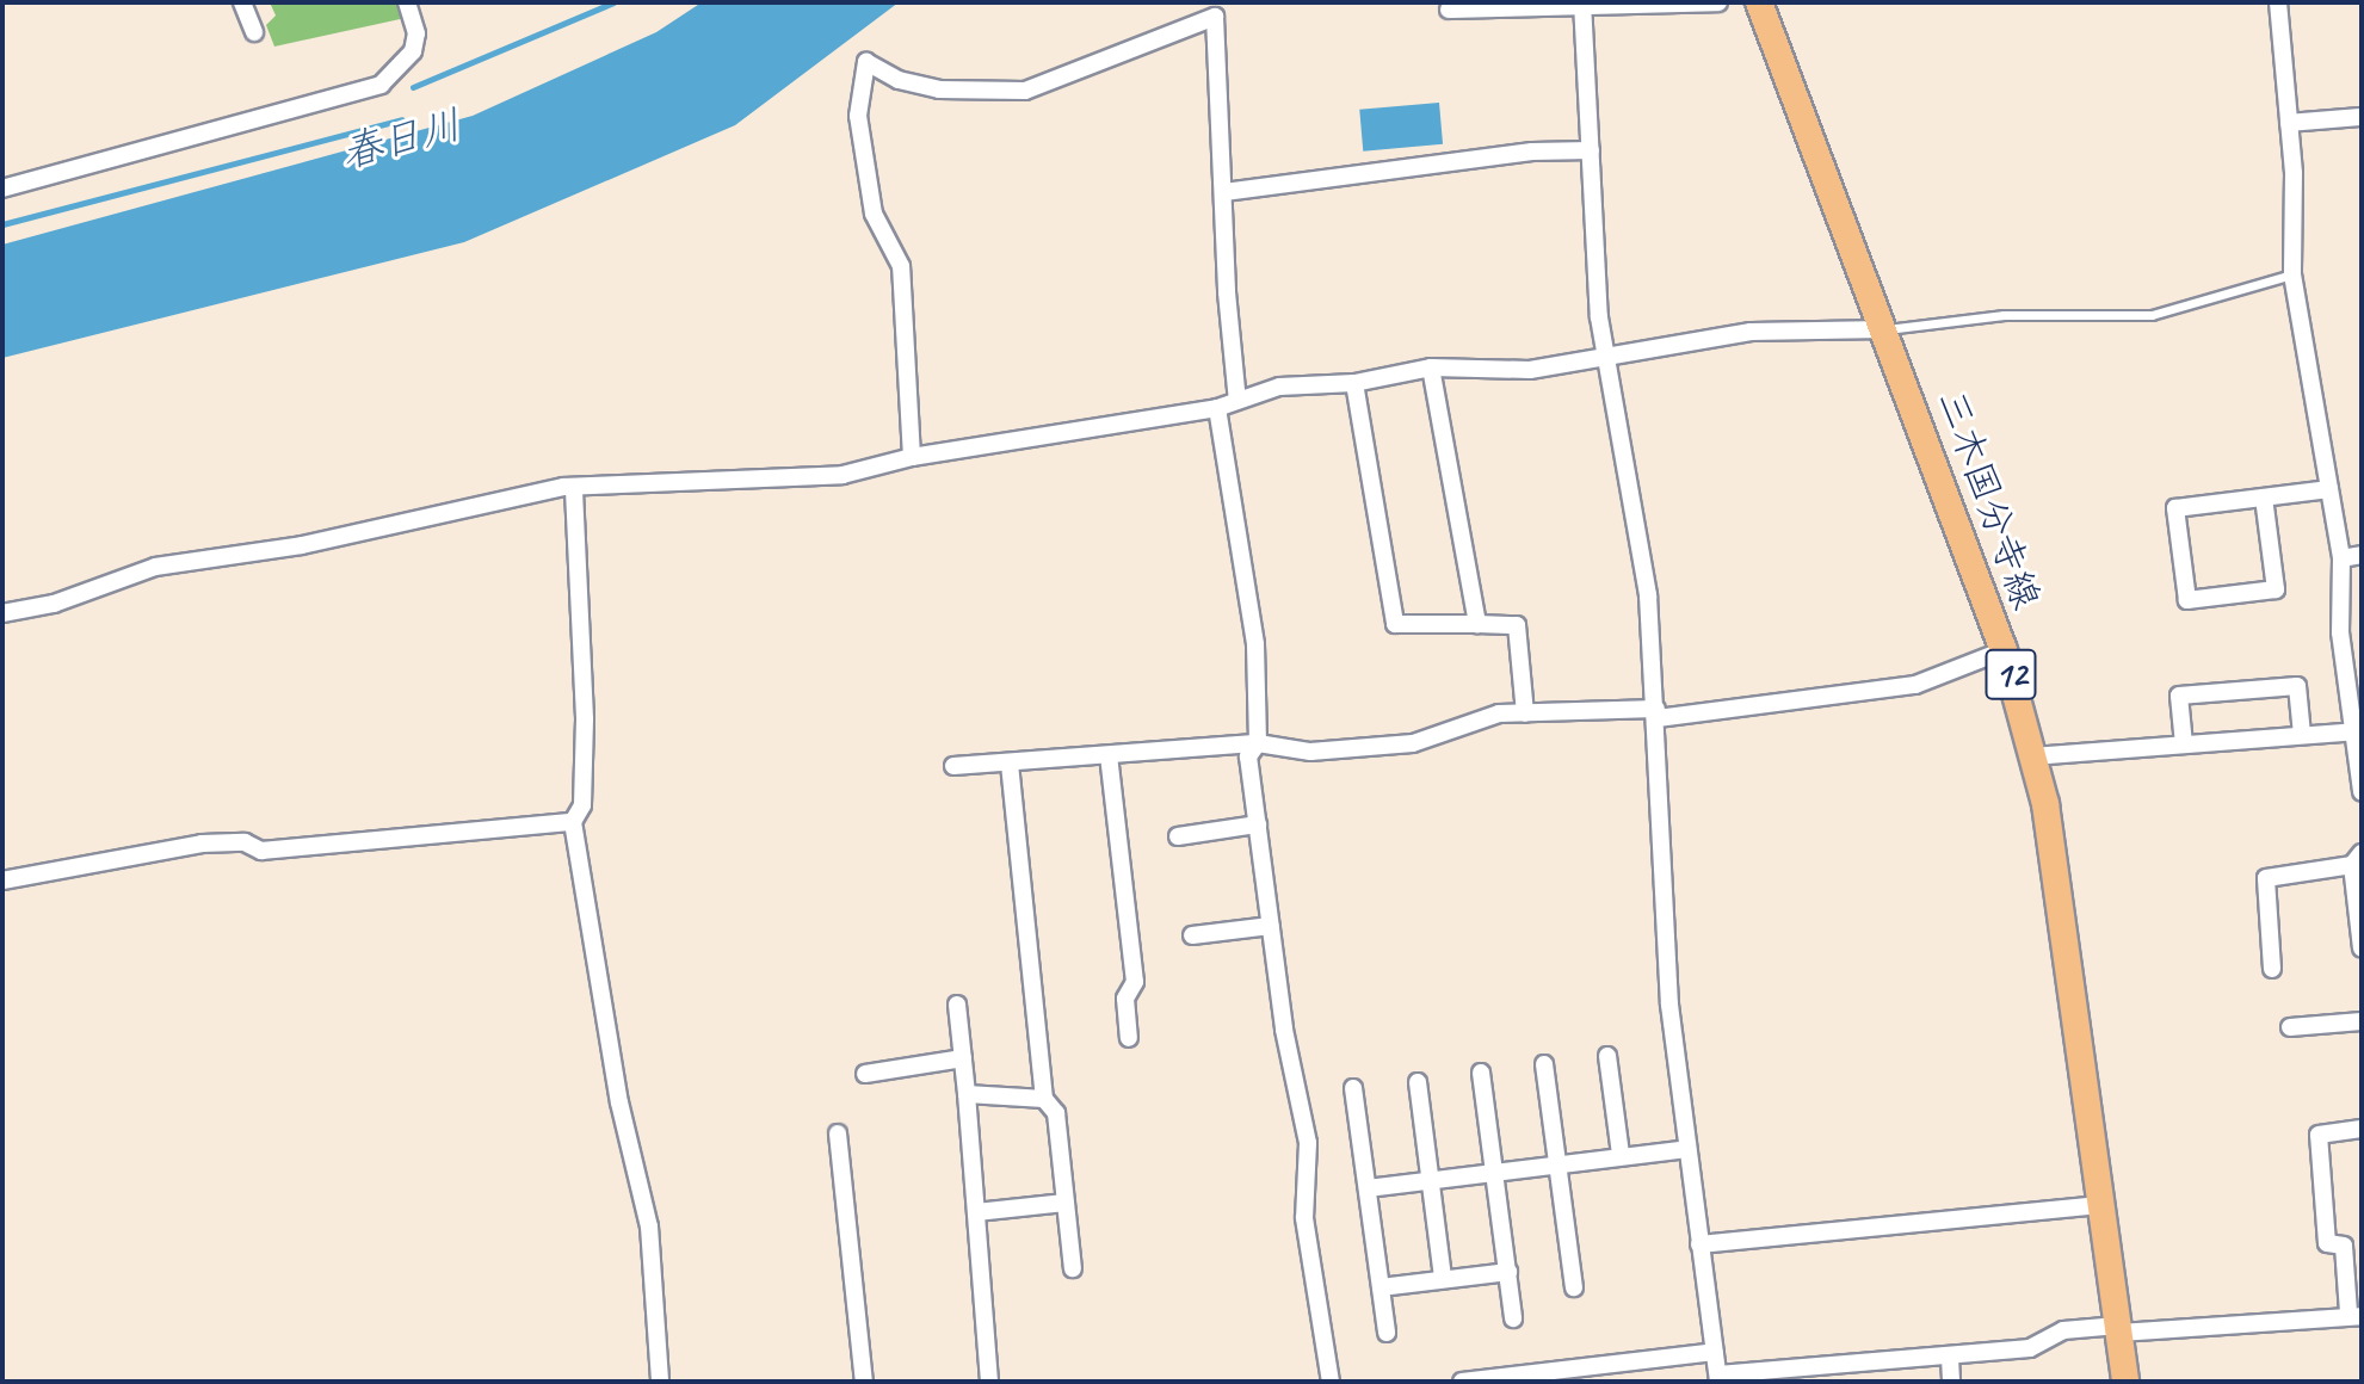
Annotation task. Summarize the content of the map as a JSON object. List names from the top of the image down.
{
  "streets": {
    "main road": ["三木国分寺線", "12"]
  },
  "water": ["春日川"]
}
